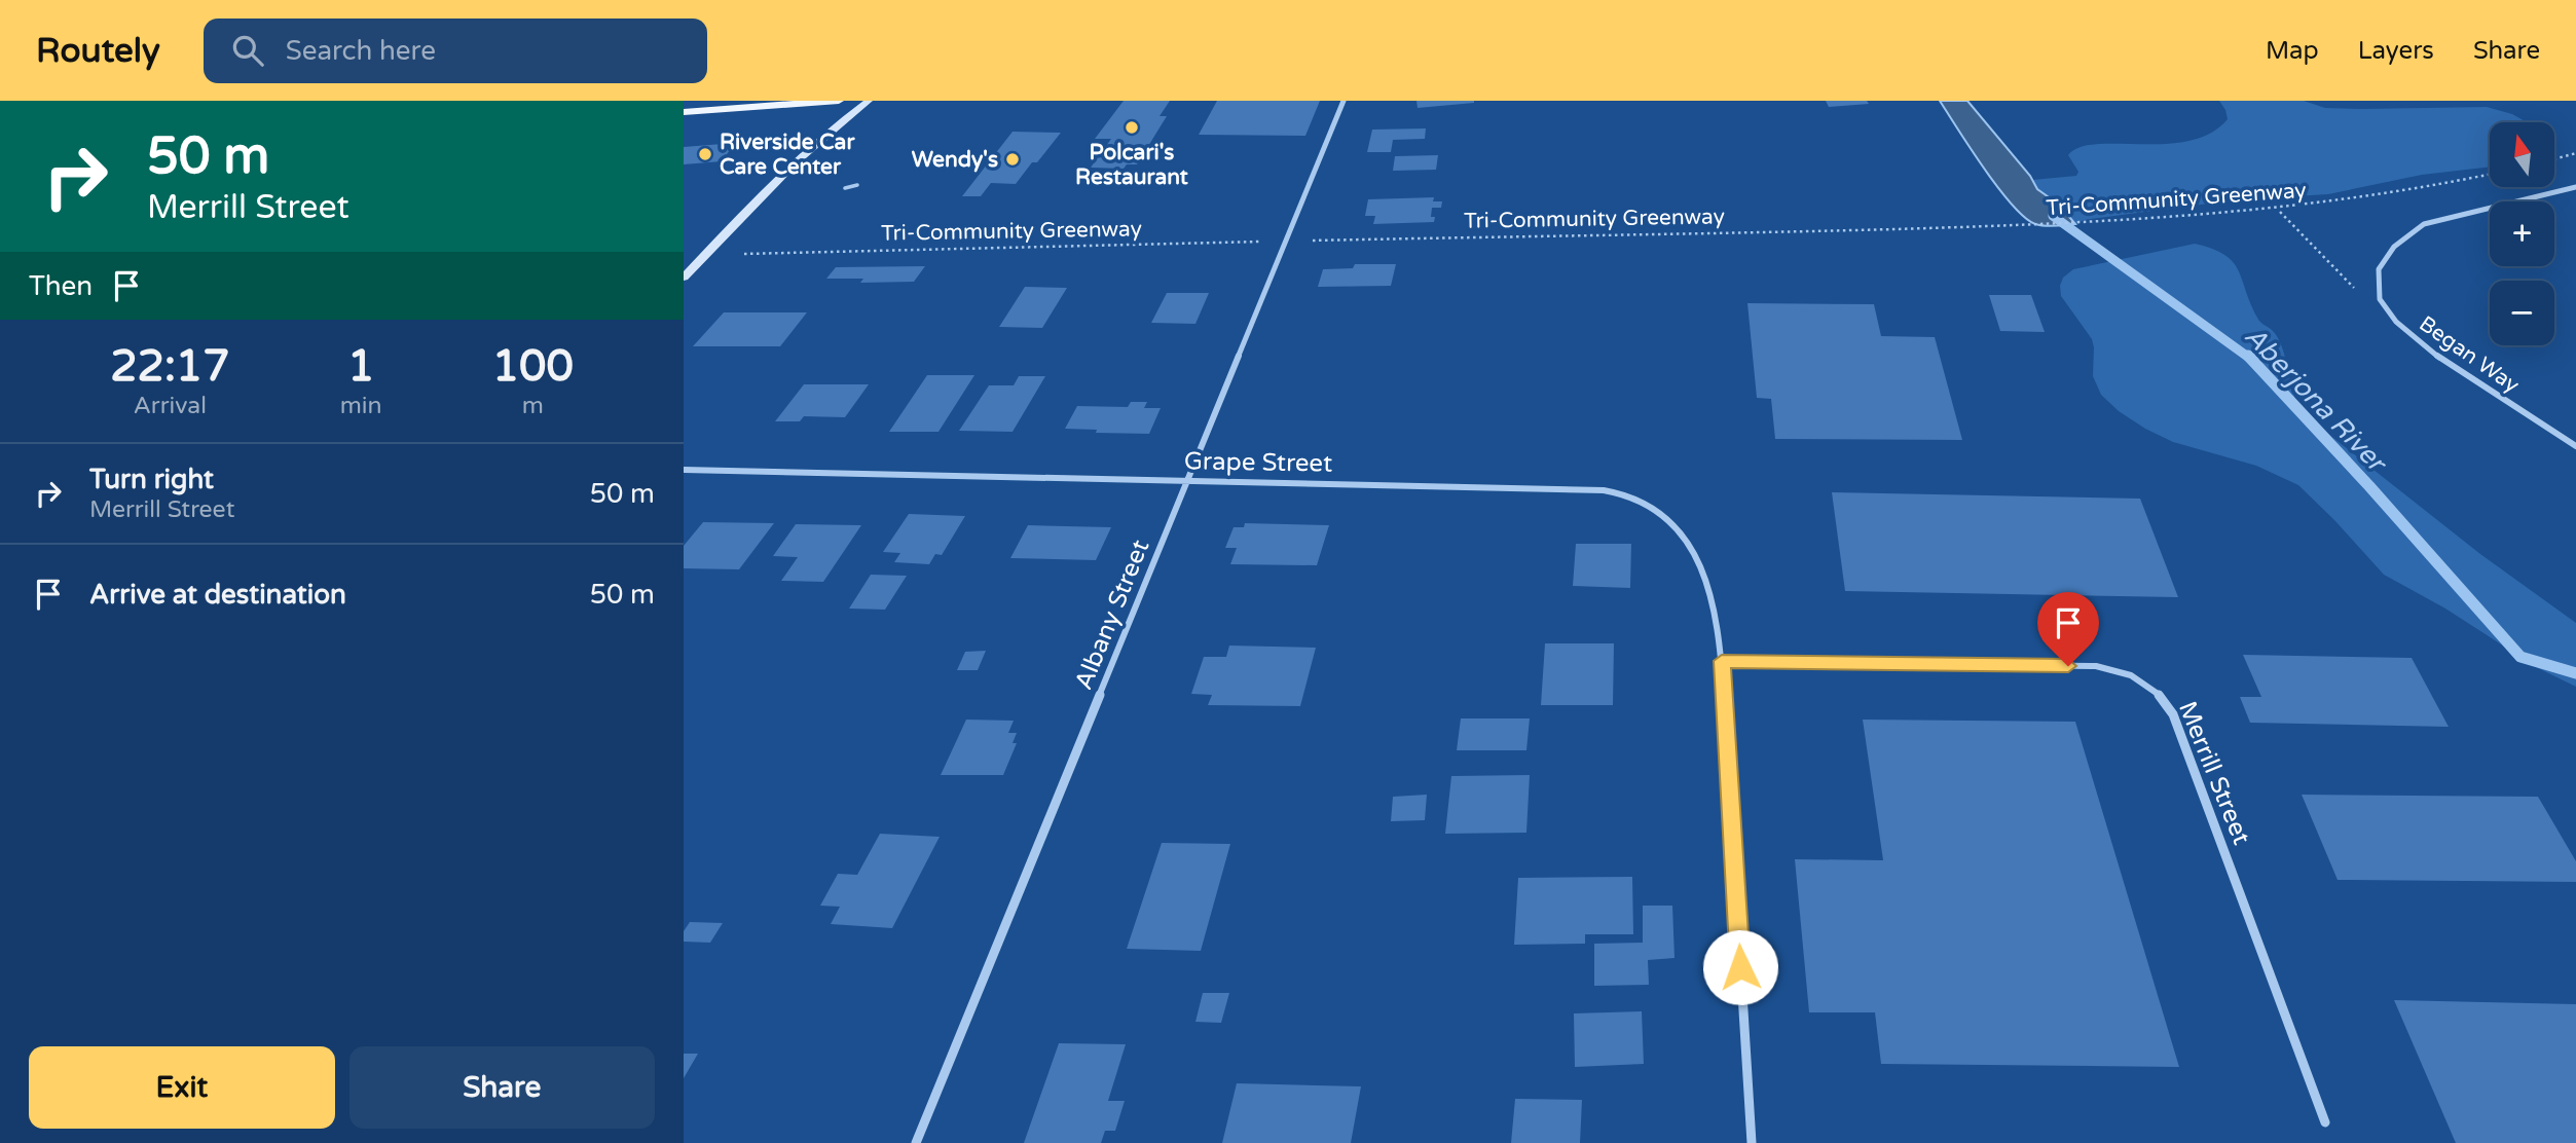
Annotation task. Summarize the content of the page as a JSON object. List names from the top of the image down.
{
  "streets": {
    "street": [
      "Began Way",
      "Grape Street",
      "Albany Street",
      "Merrill Street"
    ],
    "path": ["Tri-Community Greenway"]
  },
  "crossings": [
    ["Tri-Community Greenway", "Albany Street"],
    ["Grape Street", "Albany Street"],
    ["Grape Street", "Merrill Street"]
  ],
  "water": ["Aberjona River"],
  "places": ["Polcari's Restaurant", "Riverside Car Care Center", "Wendy's"],
  "north": "top",
  "page": {
    "header": "Routely",
    "search": "Search here",
    "nav": ["Map", "Layers", "Share"],
    "turn": ["50 m", "Merrill Street"],
    "map_buttons": ["+", "−"],
    "then": "Then",
    "eta": [
      "22:17",
      "Arrival",
      "1",
      "min",
      "100",
      "m"
    ],
    "list": [
      {
        "name": "Turn right",
        "note": "Merrill Street",
        "value": "50 m"
      },
      {
        "name": "Arrive at destination",
        "value": "50 m"
      }
    ],
    "buttons": ["Exit", "Share"]
  }
}
